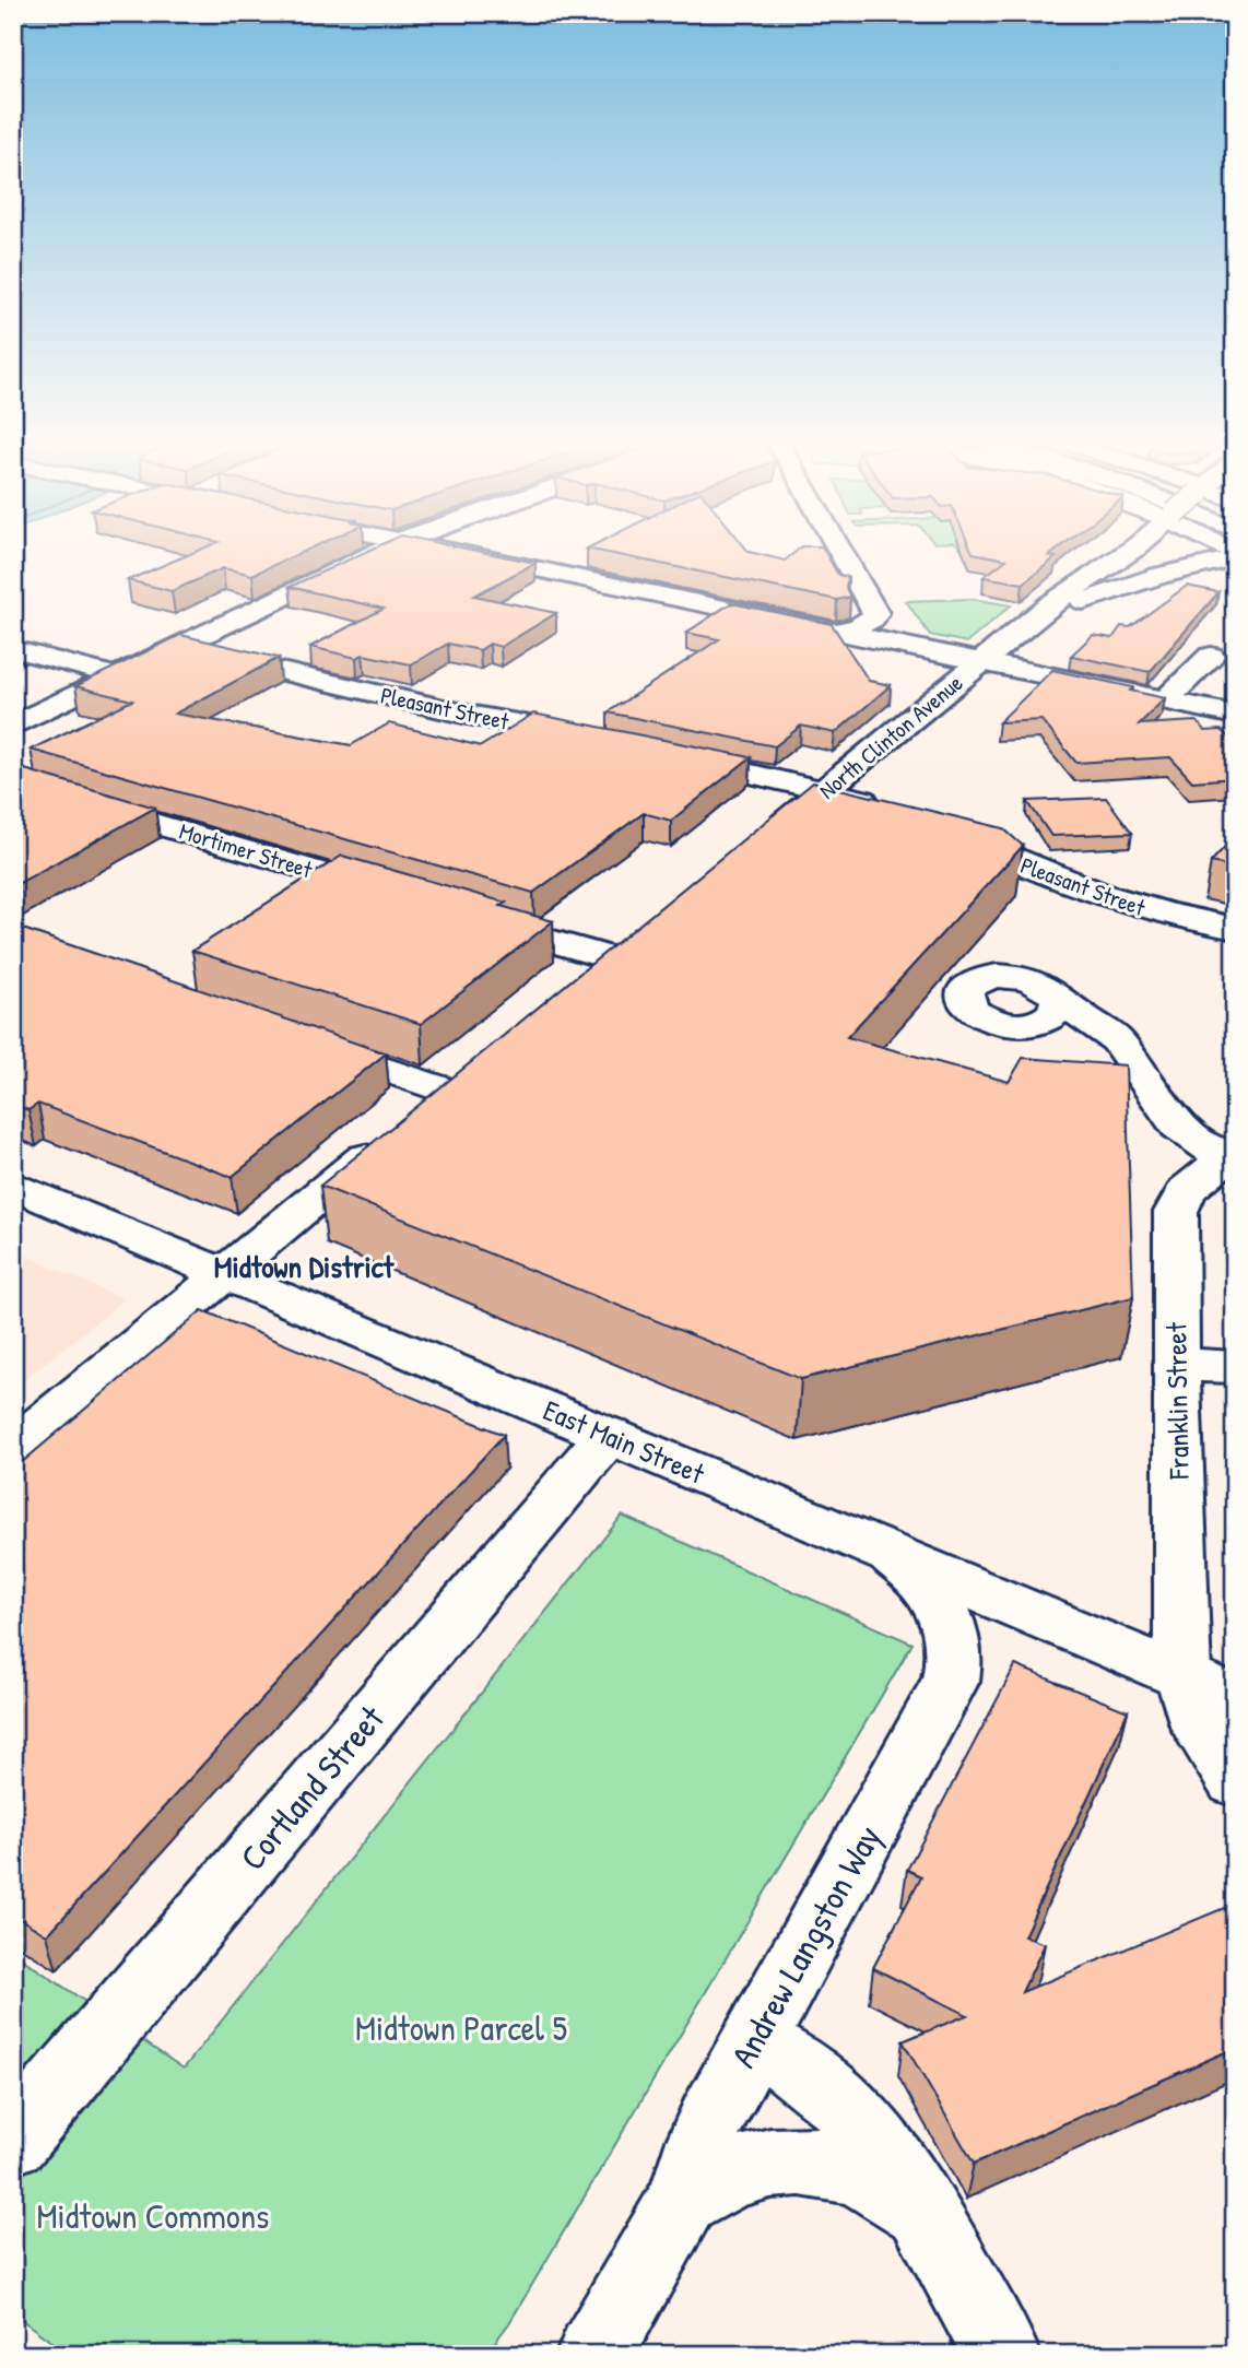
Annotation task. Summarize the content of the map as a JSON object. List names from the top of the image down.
{
  "streets": {
    "main road": [
      "Pleasant Street",
      "North Clinton Avenue",
      "Mortimer Street",
      "Franklin Street",
      "East Main Street",
      "Cortland Street",
      "Andrew Langston Way"
    ]
  },
  "crossings": [
    ["Franklin Street", "East Main Street"],
    ["East Main Street", "Cortland Street"],
    ["East Main Street", "Andrew Langston Way"]
  ],
  "districts": ["Midtown District"],
  "parks": ["Midtown Parcel 5", "Midtown Commons"]
}
